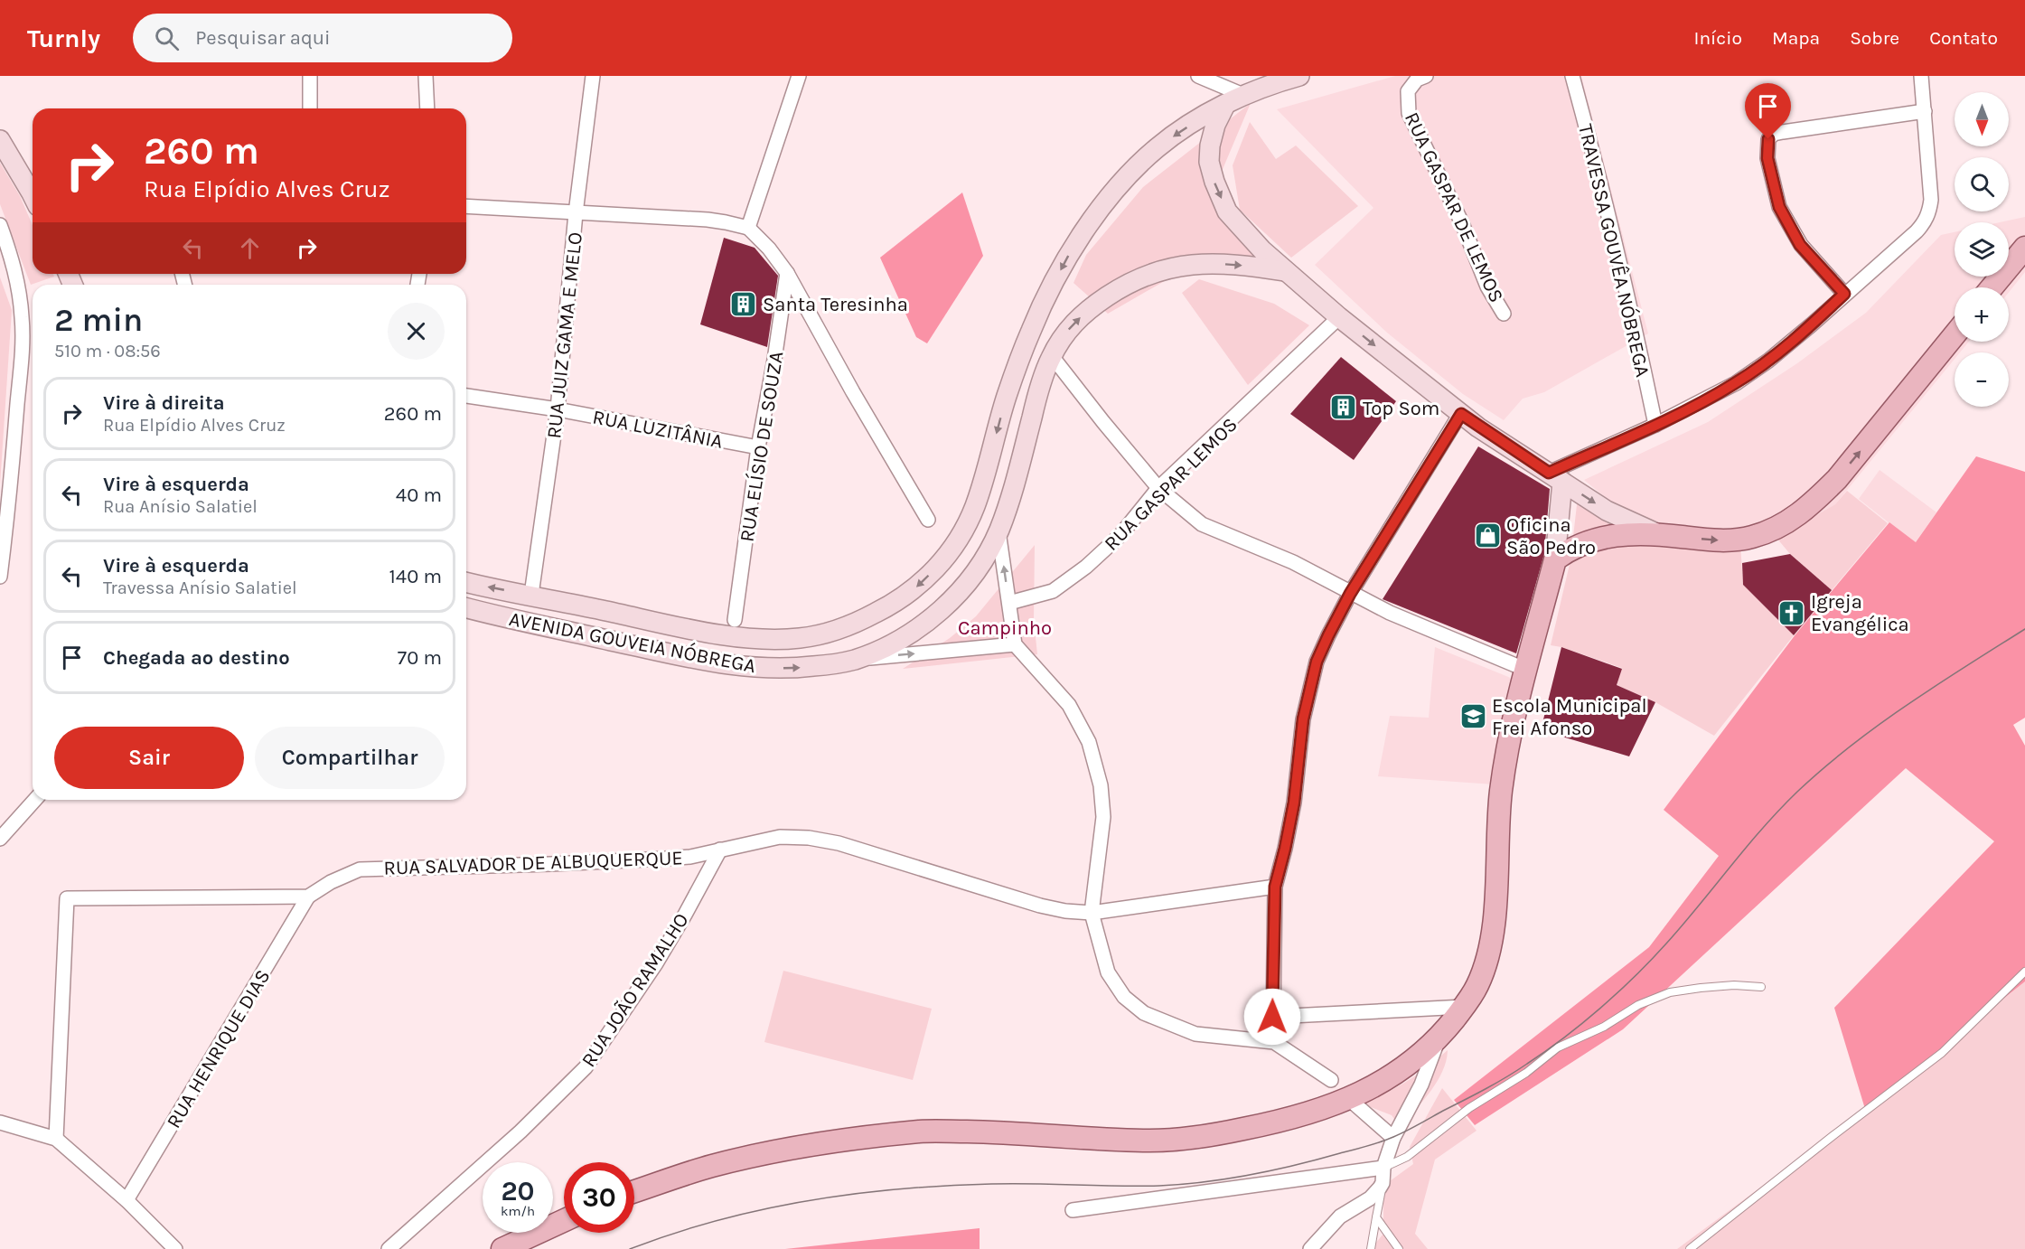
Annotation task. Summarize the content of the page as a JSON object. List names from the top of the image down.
{
  "streets": {
    "street": [
      "RUA GASPAR DE LEMOS",
      "TRAVESSA GOUVÊA NÓBREGA",
      "RUA JUIZ GAMA E MELO",
      "RUA LUZITÂNIA",
      "RUA ELÍSIO DE SOUZA",
      "RUA GASPAR LEMOS",
      "AVENIDA GOUVEIA NÓBREGA",
      "RUA SALVADOR DE ALBUQUERQUE",
      "RUA JOÃO RAMALHO",
      "RUA HENRIQUE DIAS"
    ]
  },
  "crossings": [
    ["RUA JUIZ GAMA E MELO", "RUA LUZITÂNIA"],
    ["RUA JUIZ GAMA E MELO", "AVENIDA GOUVEIA NÓBREGA"],
    ["RUA LUZITÂNIA", "RUA ELÍSIO DE SOUZA"],
    ["RUA SALVADOR DE ALBUQUERQUE", "RUA JOÃO RAMALHO"],
    ["RUA SALVADOR DE ALBUQUERQUE", "RUA HENRIQUE DIAS"]
  ],
  "parks": ["Campinho"],
  "places": {
    "building": ["Santa Teresinha", "Top Som"],
    "shop": ["Oficina São Pedro"],
    "church": ["Igreja Evangélica"],
    "school or university": ["Escola Municipal Frei Afonso"]
  },
  "north": "bottom",
  "page": {
    "header": "Turnly",
    "search": "Pesquisar aqui",
    "nav": [
      "Início",
      "Mapa",
      "Sobre",
      "Contato"
    ],
    "map_buttons": ["+", "−"],
    "turn": ["260 m", "Rua Elpídio Alves Cruz"],
    "heading": ["2 min", "510 m · 08:56"],
    "list": [
      {
        "name": "Vire à direita",
        "note": "Rua Elpídio Alves Cruz",
        "value": "260 m"
      },
      {
        "name": "Vire à esquerda",
        "note": "Rua Anísio Salatiel",
        "value": "40 m"
      },
      {
        "name": "Vire à esquerda",
        "note": "Travessa Anísio Salatiel",
        "value": "140 m"
      },
      {
        "name": "Chegada ao destino",
        "value": "70 m"
      }
    ],
    "buttons": ["Sair", "Compartilhar"],
    "speed": "20 km/h",
    "limit": "30"
  }
}
